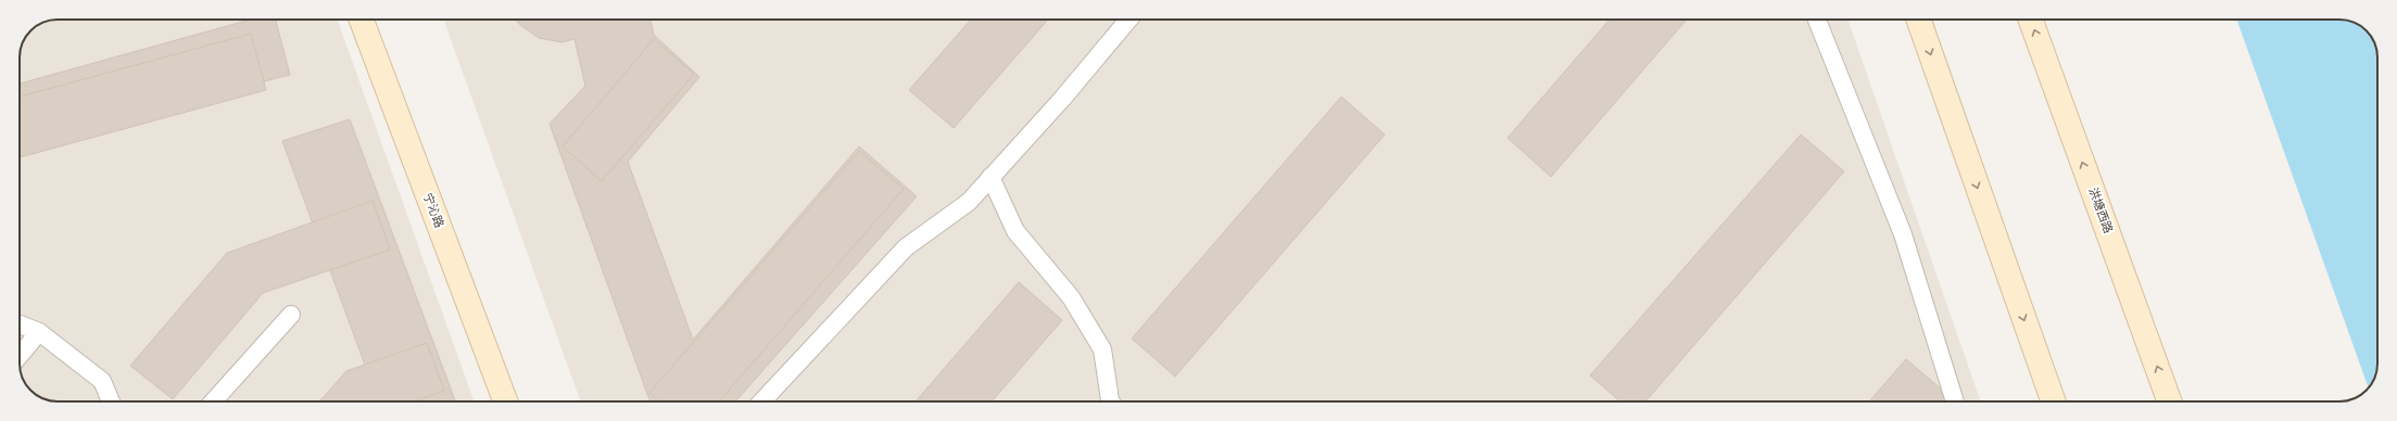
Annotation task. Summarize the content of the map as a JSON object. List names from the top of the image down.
{
  "streets": {
    "main road": ["宁沁路", "洪塘西路"]
  }
}
